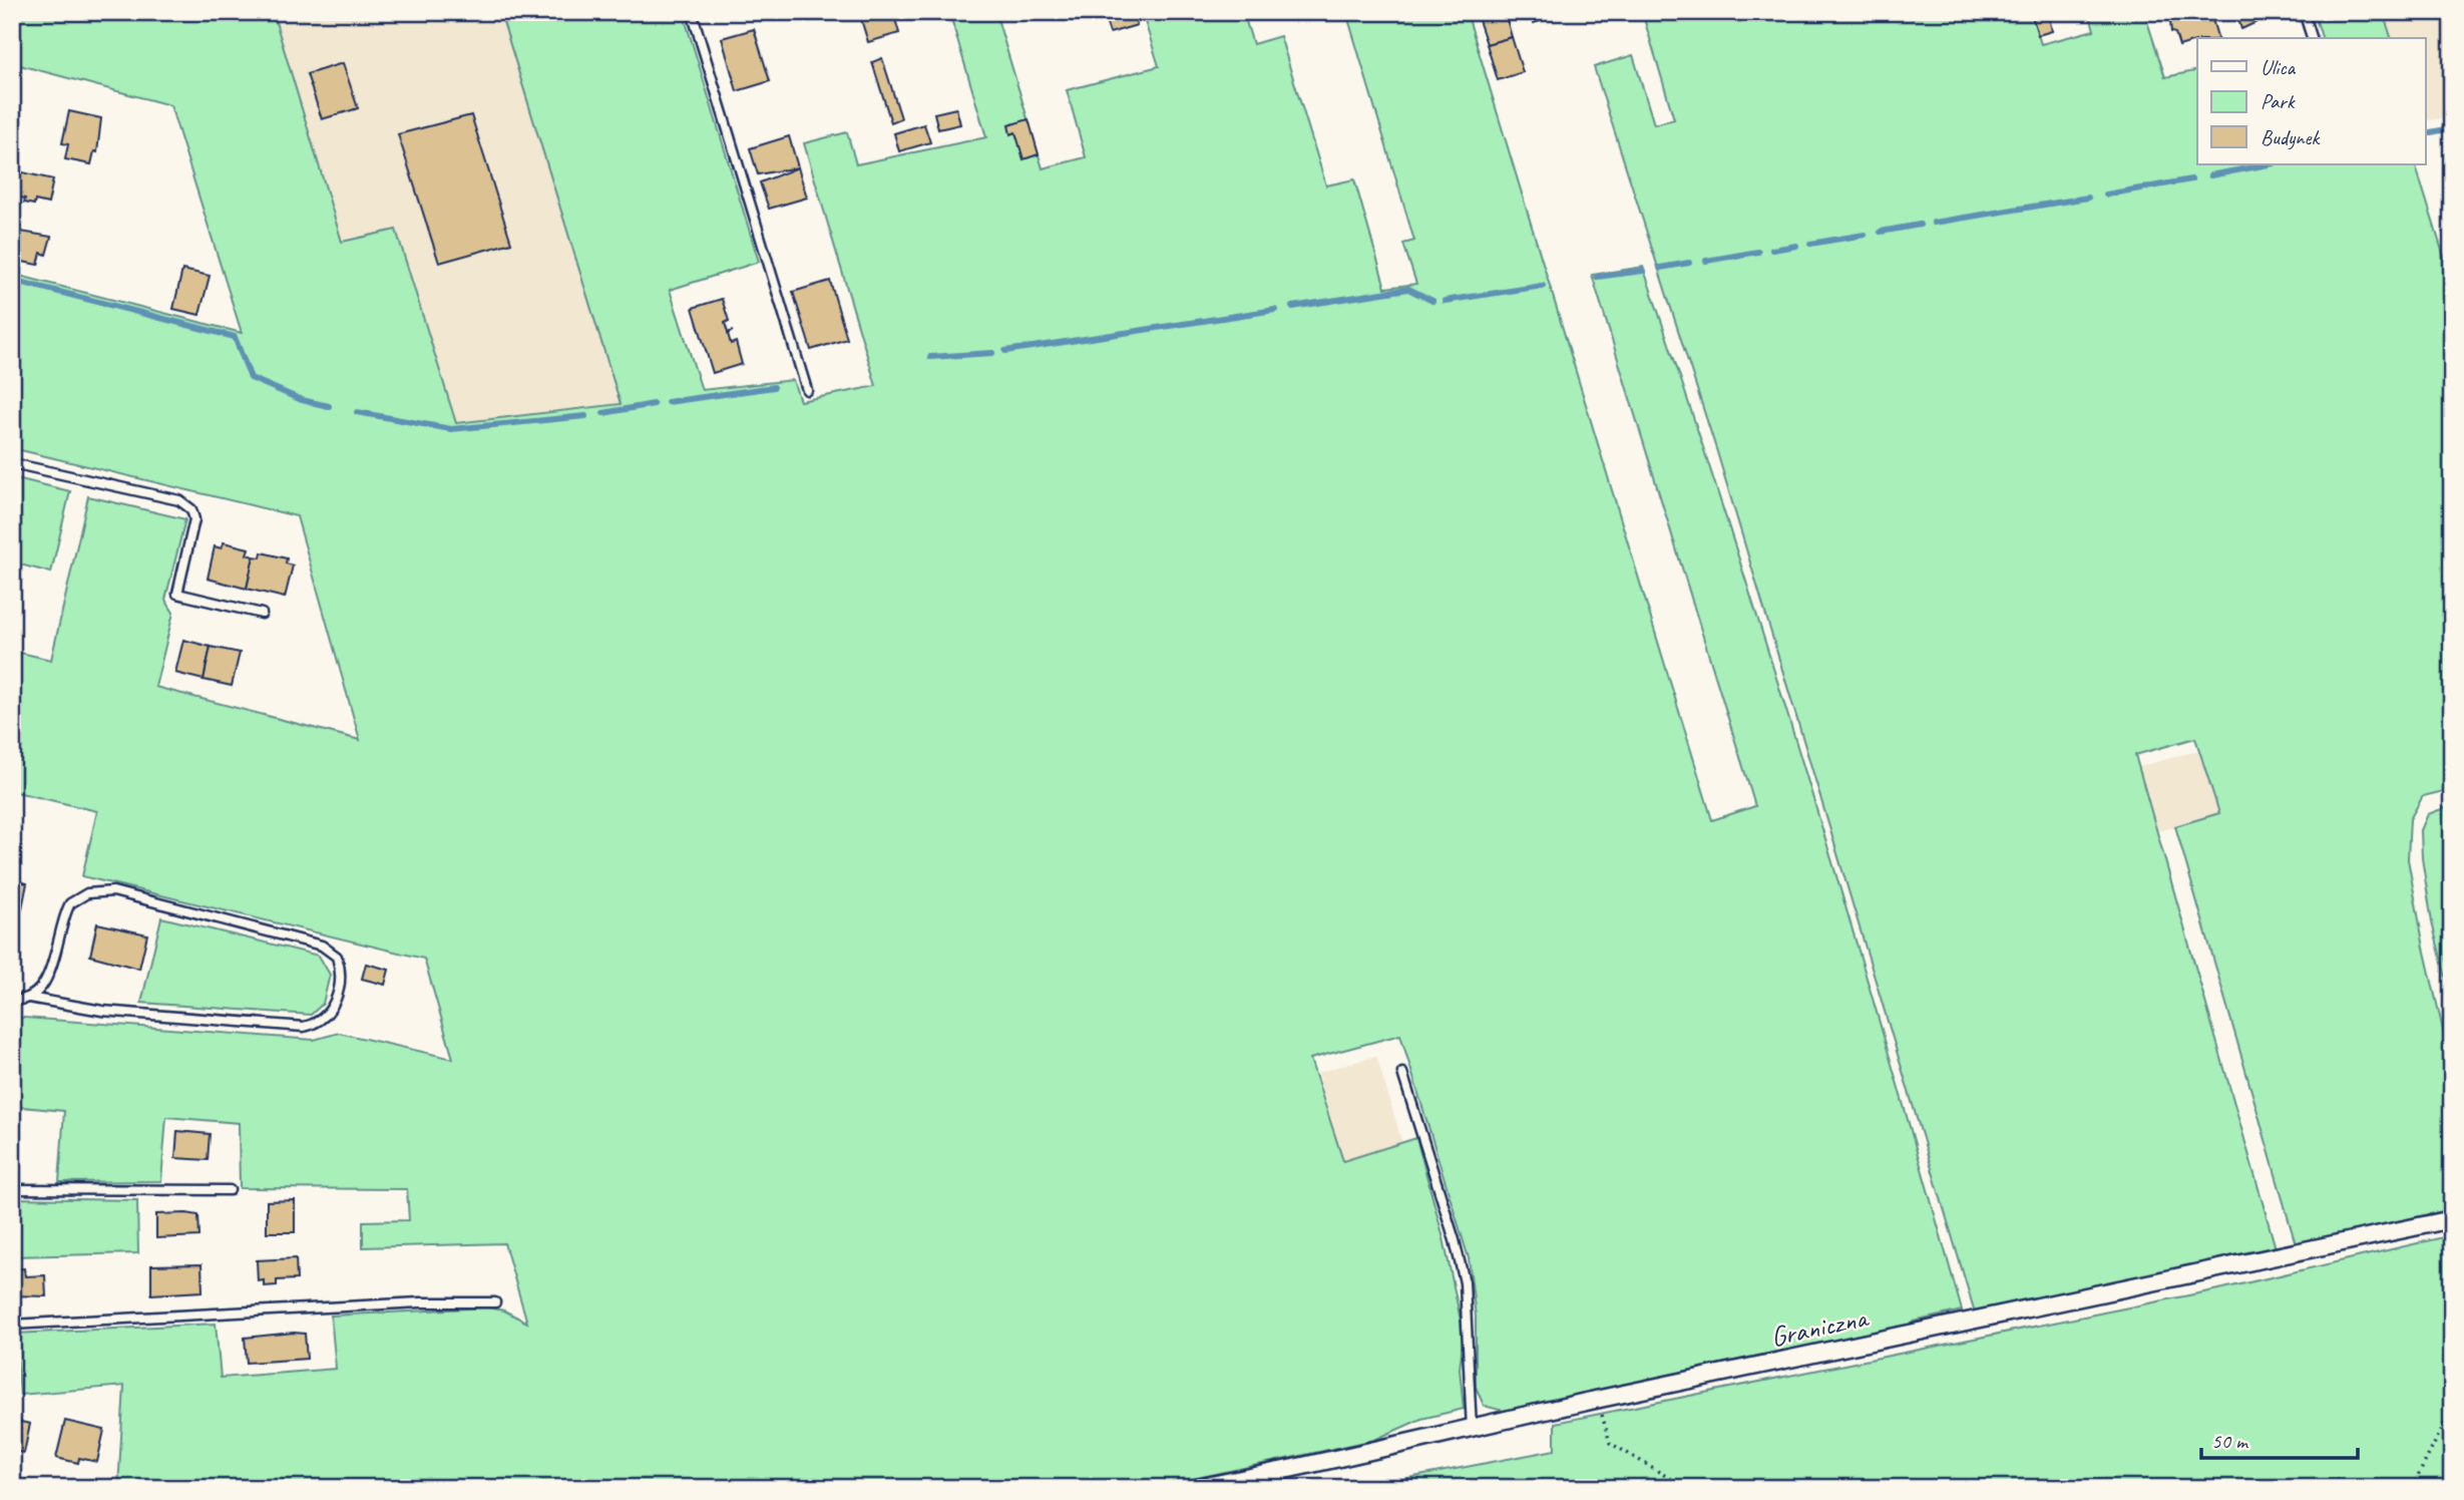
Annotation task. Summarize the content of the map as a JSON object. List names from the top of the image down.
{
  "streets": {
    "street": ["Graniczna"]
  },
  "legend": ["Ulica", "Park", "Budynek"],
  "scale_bar": "50 m"
}
